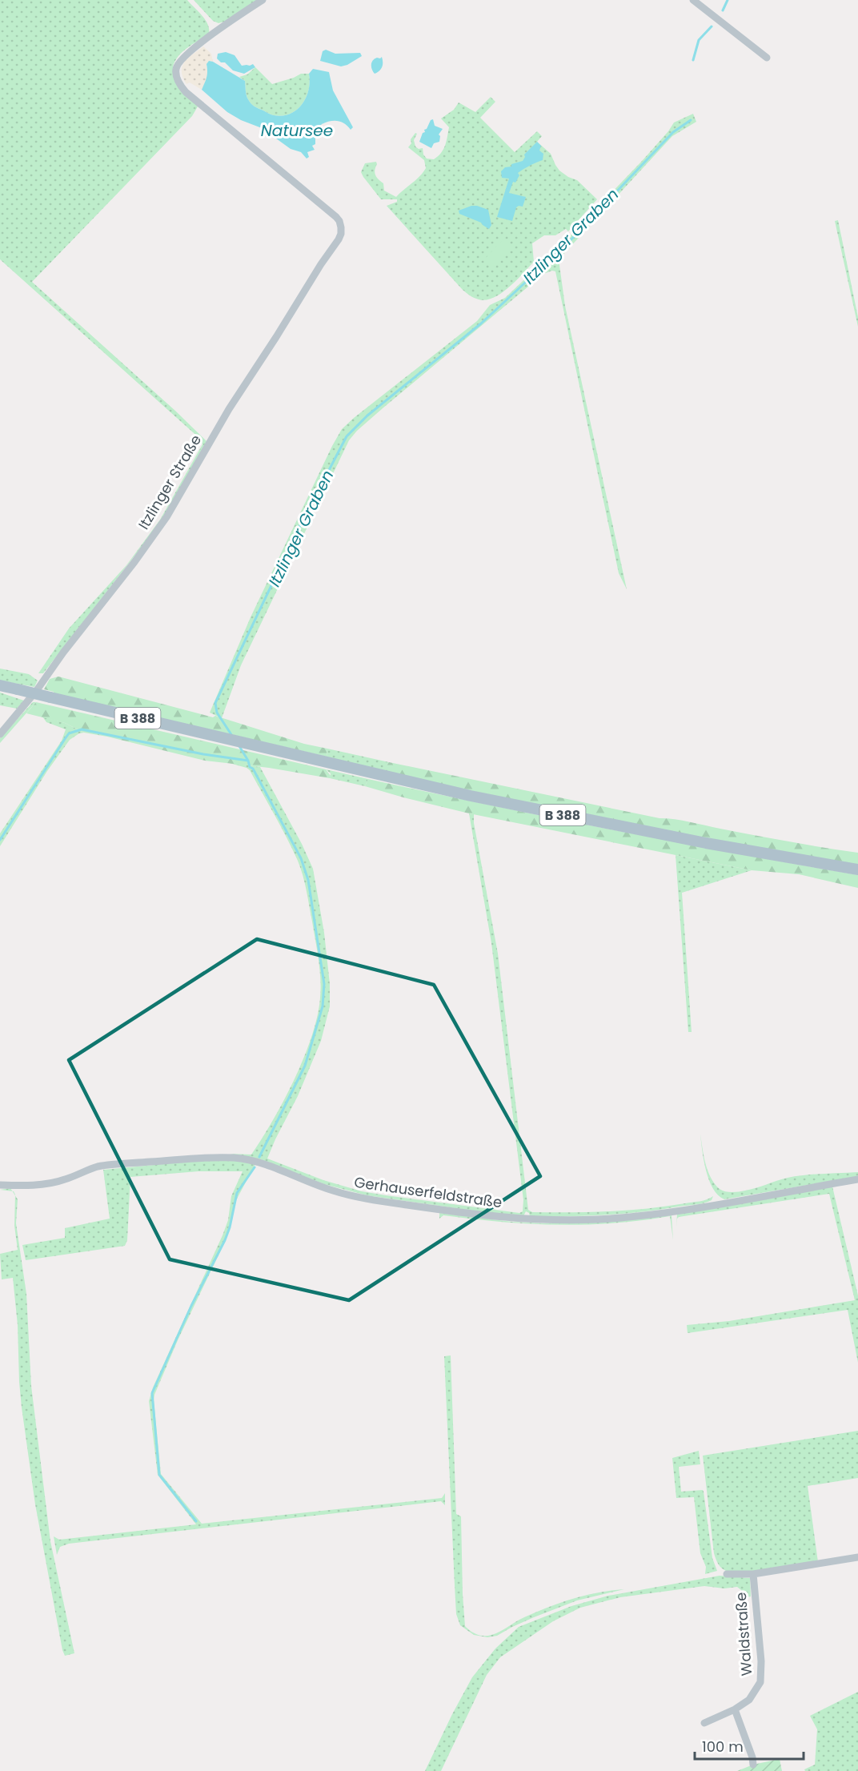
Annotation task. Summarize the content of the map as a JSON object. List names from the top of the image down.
{
  "streets": {
    "main road": ["B 388"],
    "street": ["Itzlinger Straße", "Gerhauserfeldstraße", "Waldstraße"]
  },
  "water": ["Natursee", "Itzlinger Graben"],
  "scale_bar": "100 m"
}
